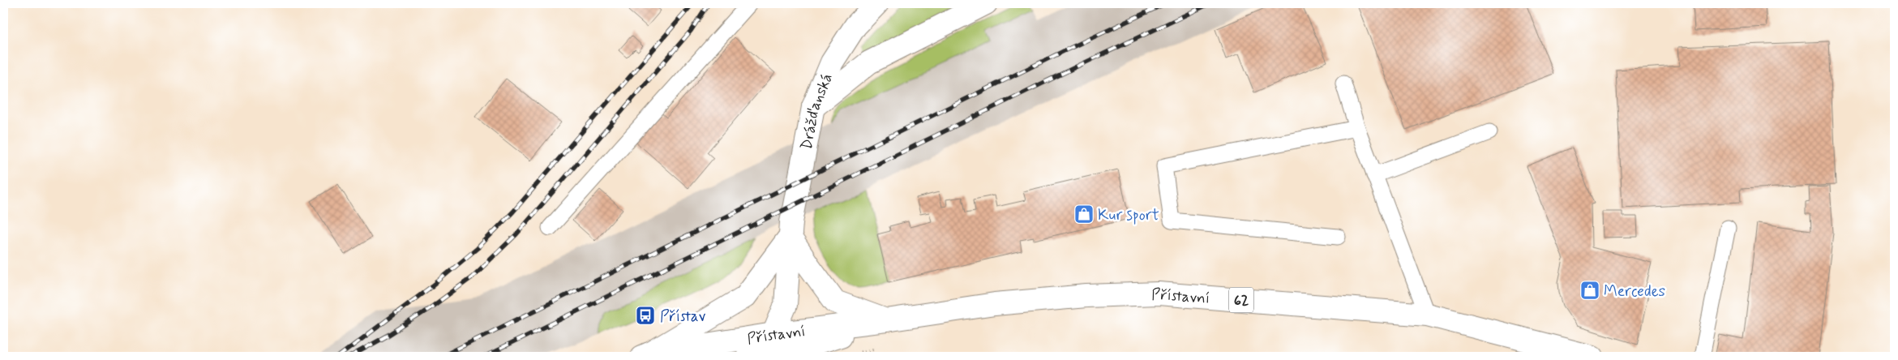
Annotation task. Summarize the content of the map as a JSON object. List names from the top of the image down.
{
  "streets": {
    "main road": ["Drážďanská", "Přístavní", "62"]
  },
  "crossings": [
    ["Drážďanská", "Přístavní"]
  ],
  "places": {
    "shop": ["Kur sport", "Mercedes"],
    "bus stop": ["Přístav"]
  }
}
